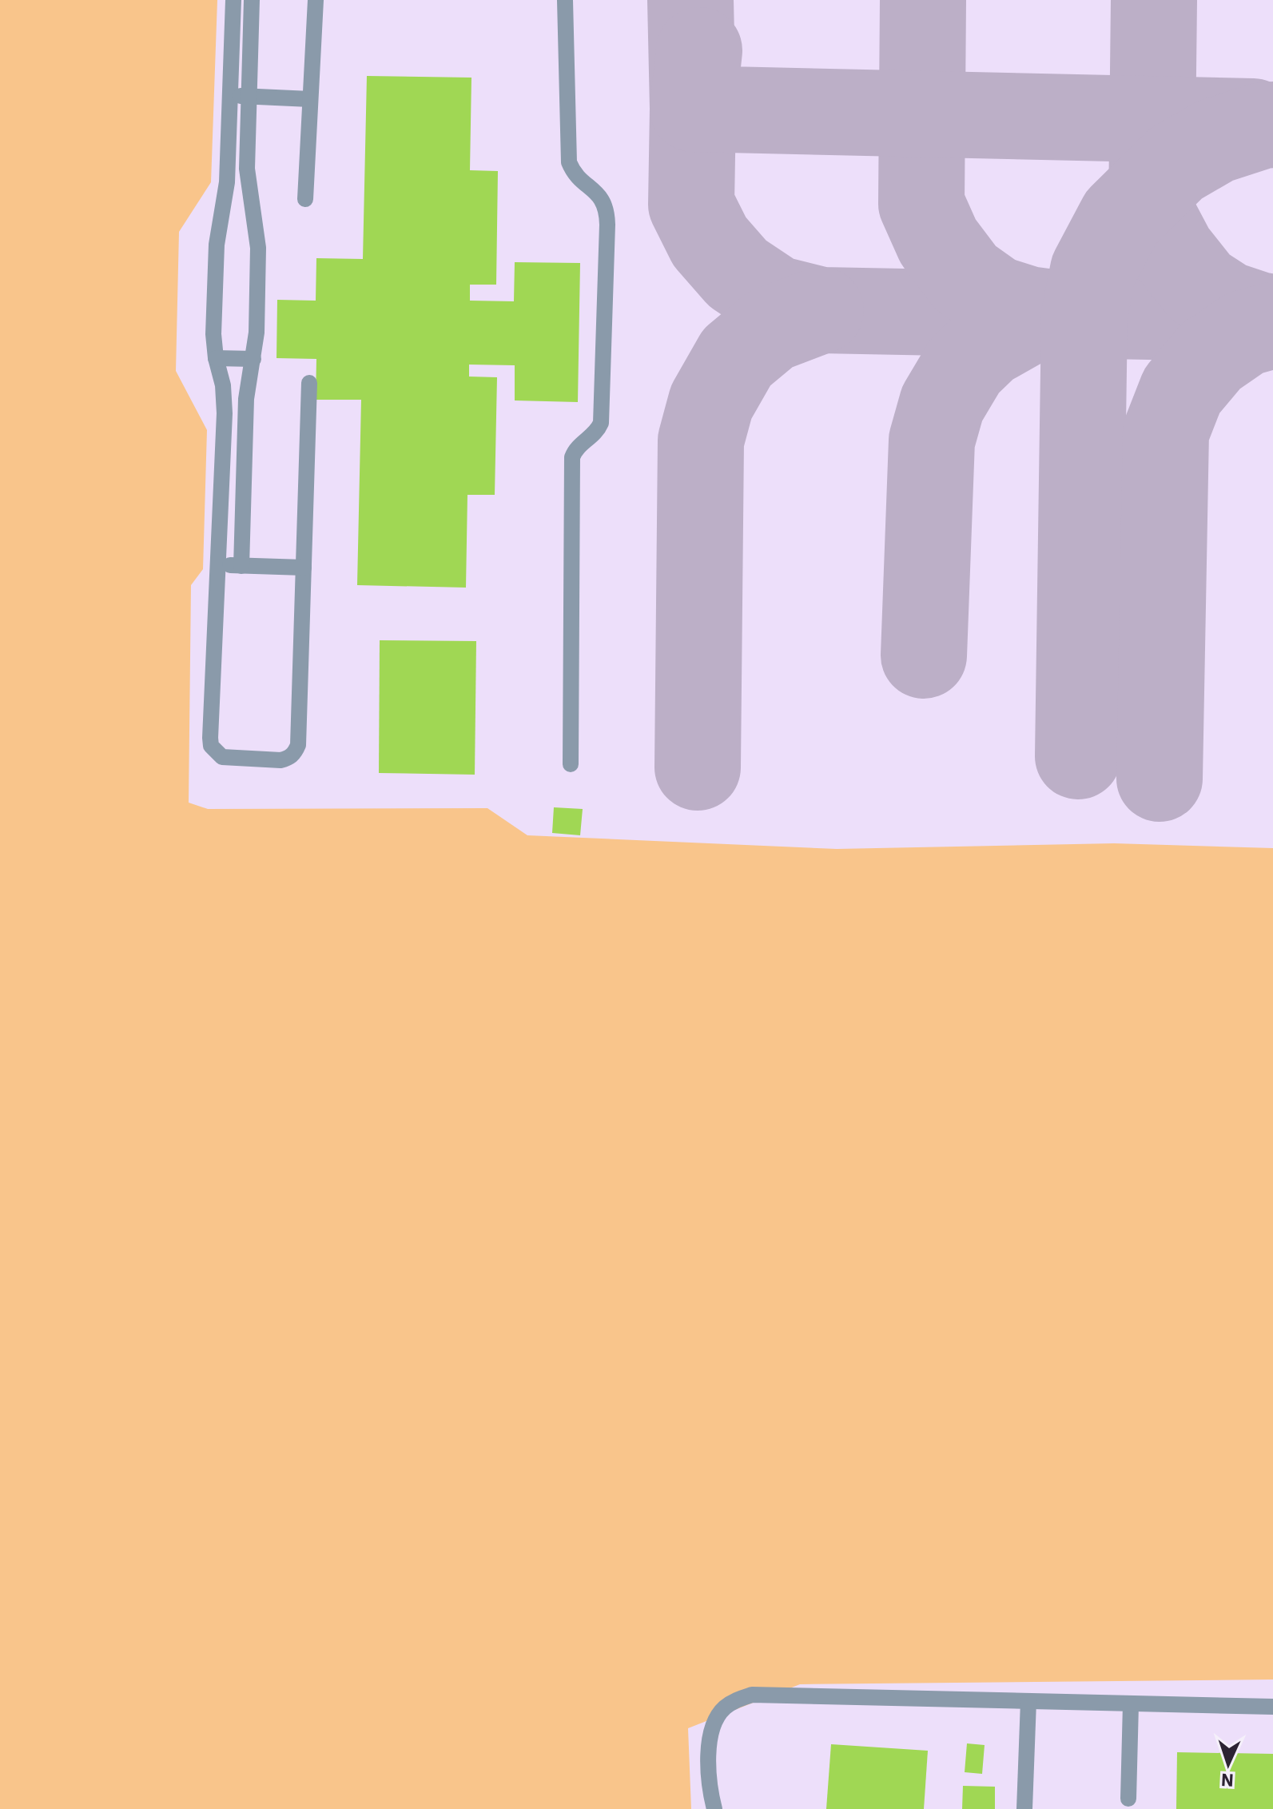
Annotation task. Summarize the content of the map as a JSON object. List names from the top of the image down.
{
  "north": "bottom"
}
